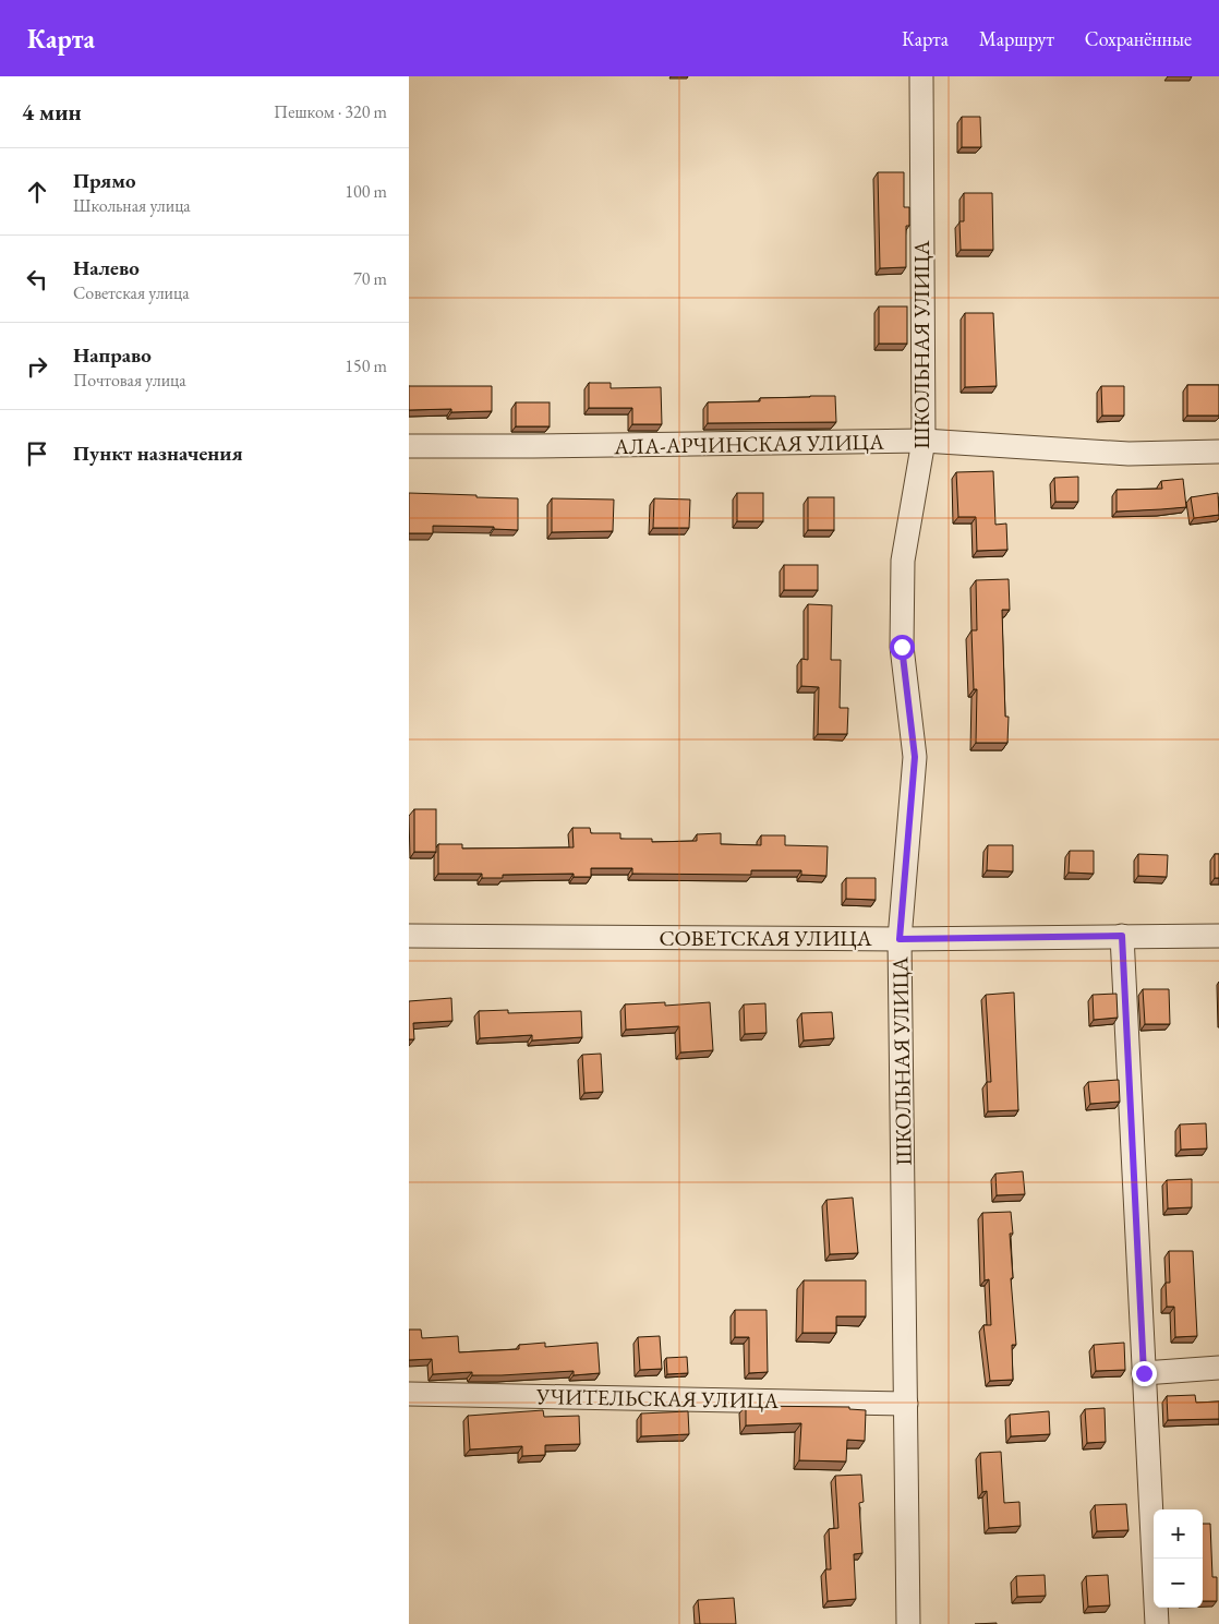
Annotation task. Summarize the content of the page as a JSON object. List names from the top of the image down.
{
  "streets": {
    "street": [
      "ШКОЛЬНАЯ УЛИЦА",
      "АЛА-АРЧИНСКАЯ УЛИЦА",
      "СОВЕТСКАЯ УЛИЦА",
      "УЧИТЕЛЬСКАЯ УЛИЦА"
    ]
  },
  "crossings": [
    ["ШКОЛЬНАЯ УЛИЦА", "АЛА-АРЧИНСКАЯ УЛИЦА"],
    ["ШКОЛЬНАЯ УЛИЦА", "СОВЕТСКАЯ УЛИЦА"],
    ["ШКОЛЬНАЯ УЛИЦА", "УЧИТЕЛЬСКАЯ УЛИЦА"]
  ],
  "page": {
    "header": "Карта",
    "nav": ["Карта", "Маршрут", "Сохранённые"],
    "heading": ["4 мин", "Пешком · 320 m"],
    "list": [
      ["Прямо", "Школьная улица", "100 m"],
      ["Налево", "Советская улица", "70 m"],
      ["Направо", "Почтовая улица", "150 m"],
      "Пункт назначения"
    ],
    "map_buttons": ["+", "−"]
  }
}
